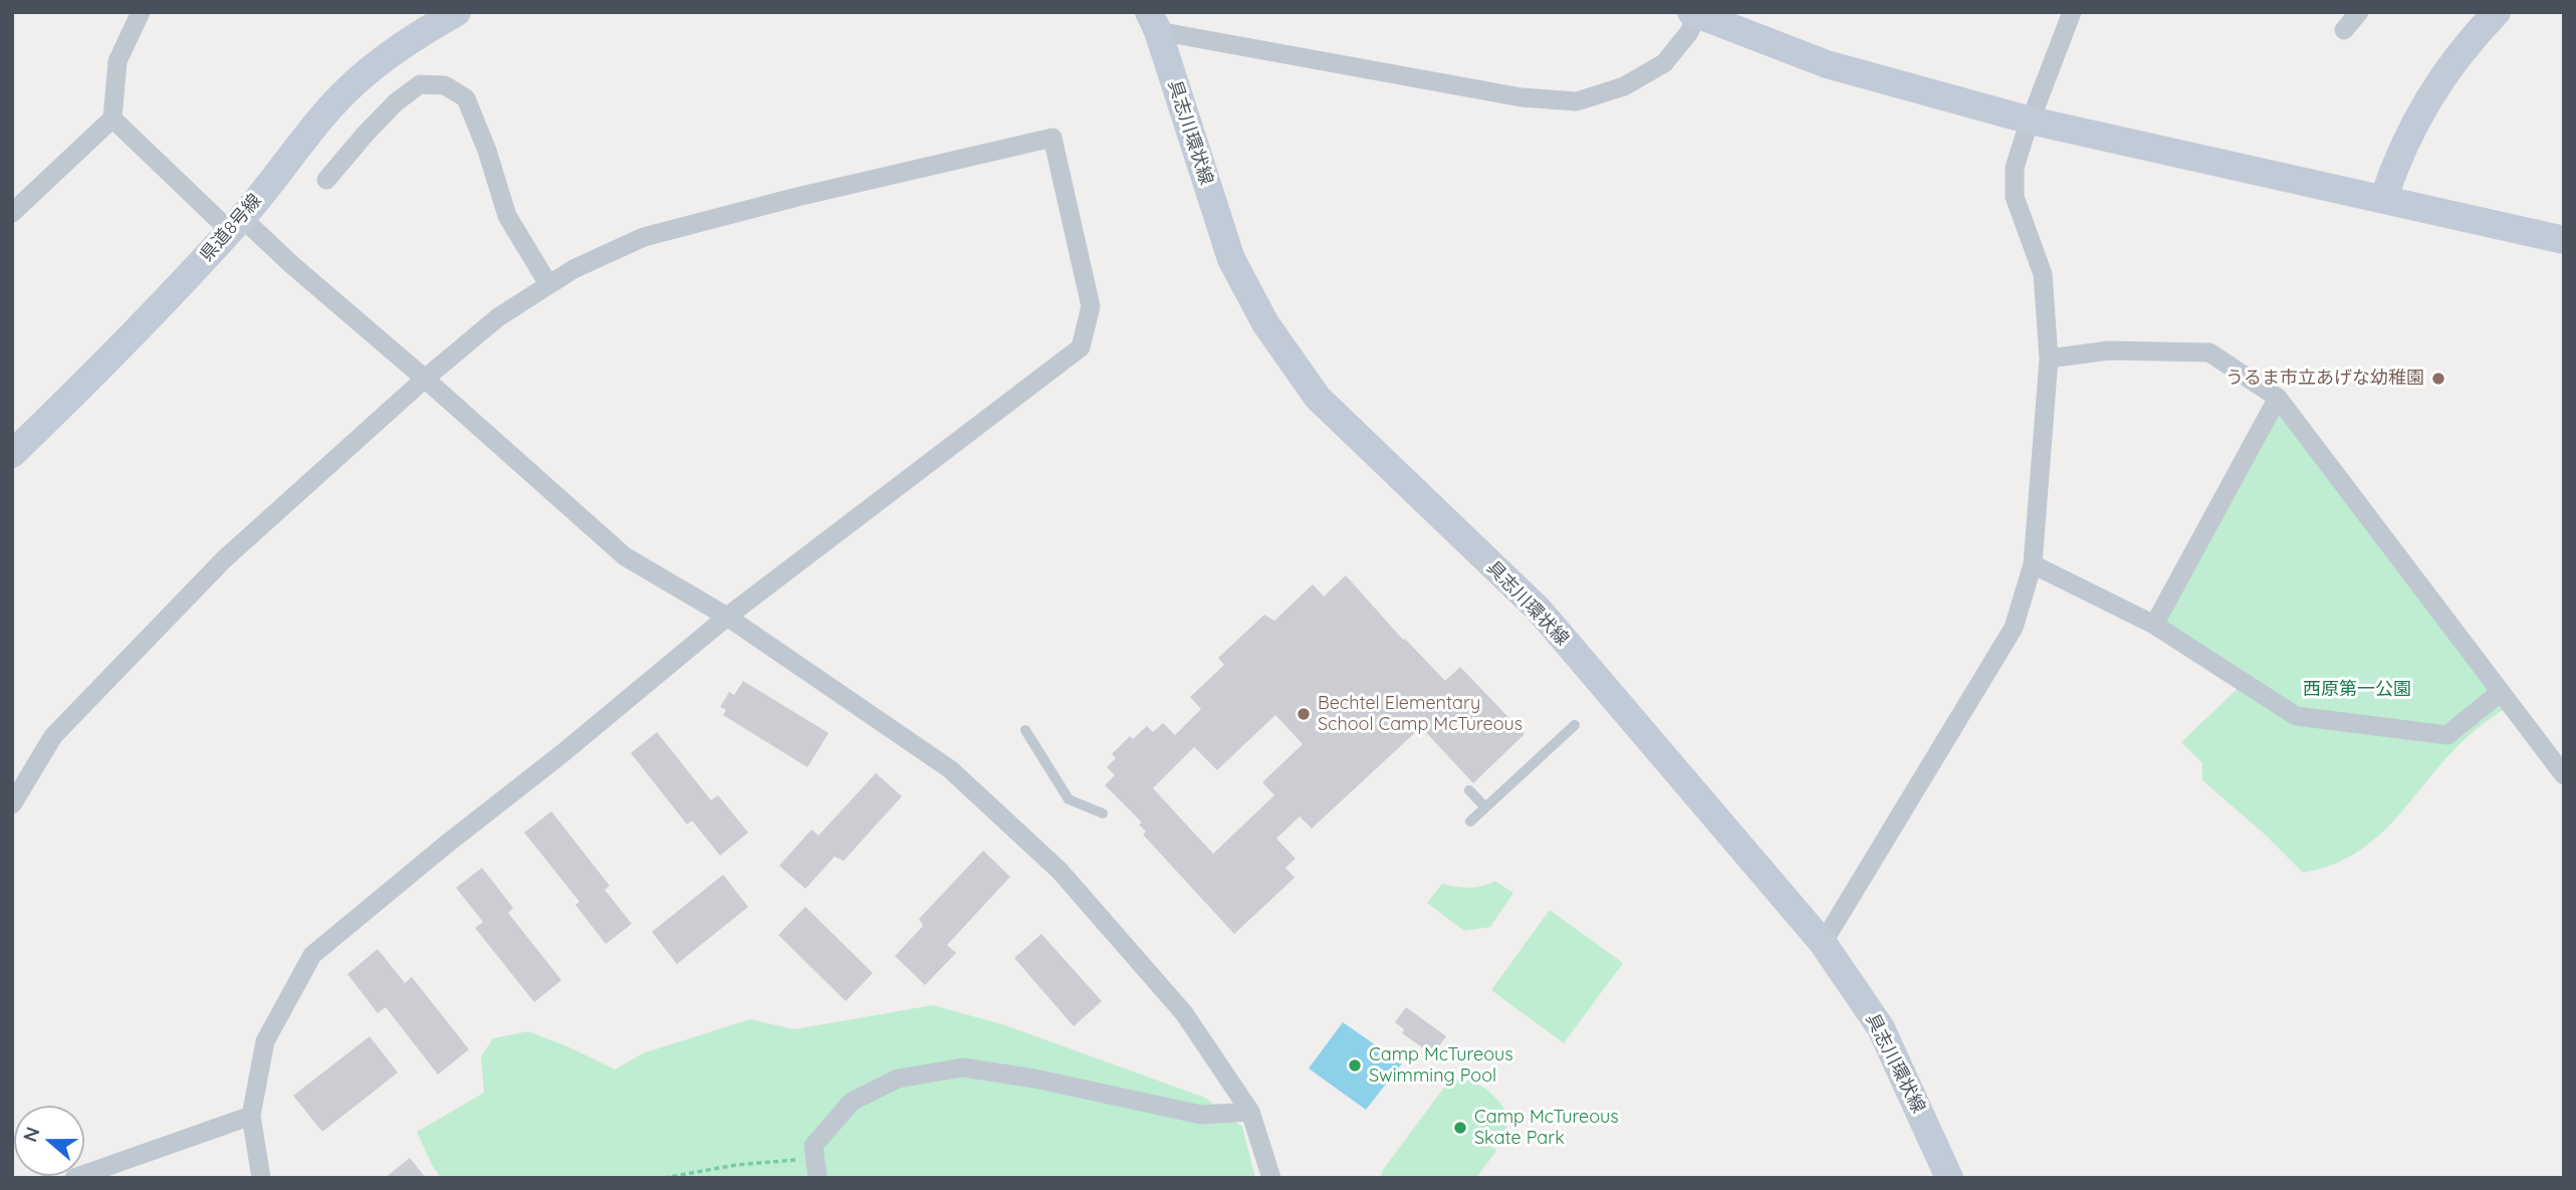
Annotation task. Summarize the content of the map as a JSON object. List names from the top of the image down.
{
  "streets": {
    "main road": ["具志川環状線", "県道8号線"]
  },
  "parks": ["西原第一公園"],
  "places": [
    "うるま市立あげな幼稚園",
    "Bechtel Elementary School Camp McTureous",
    "Camp McTureous Swimming Pool",
    "Camp McTureous Skate Park"
  ],
  "north": "left"
}
